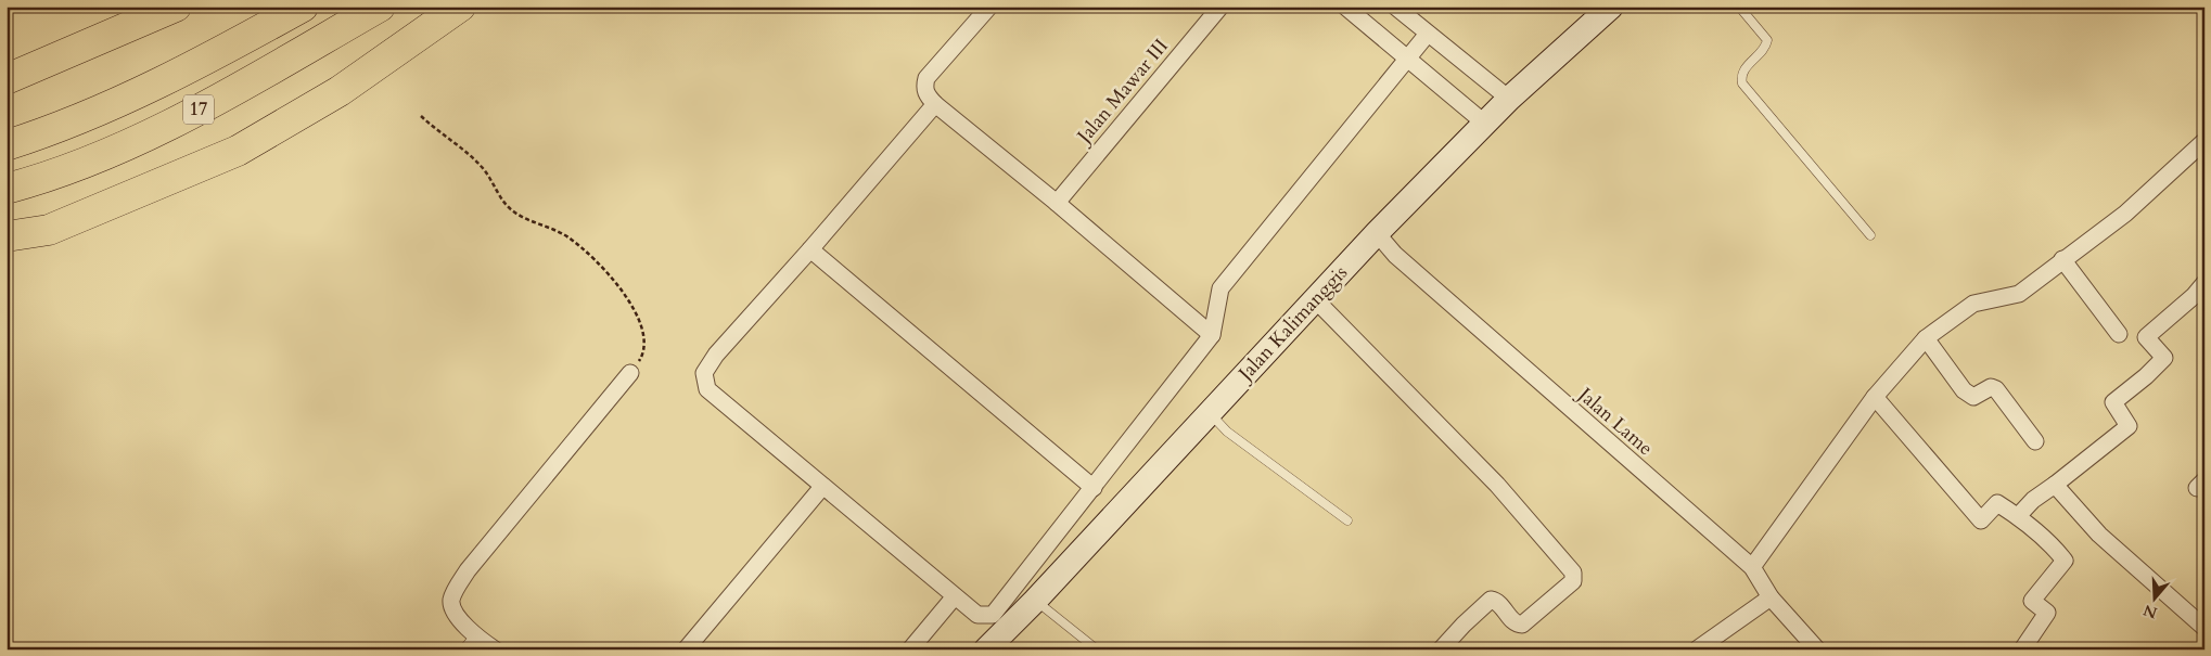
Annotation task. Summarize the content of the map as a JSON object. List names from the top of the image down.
{
  "streets": {
    "highway": ["17"],
    "main road": ["Jalan Kalimanggis"],
    "street": ["Jalan Mawar III", "Jalan Lame"]
  },
  "crossings": [
    ["Jalan Kalimanggis", "Jalan Lame"]
  ],
  "north": "bottom"
}
